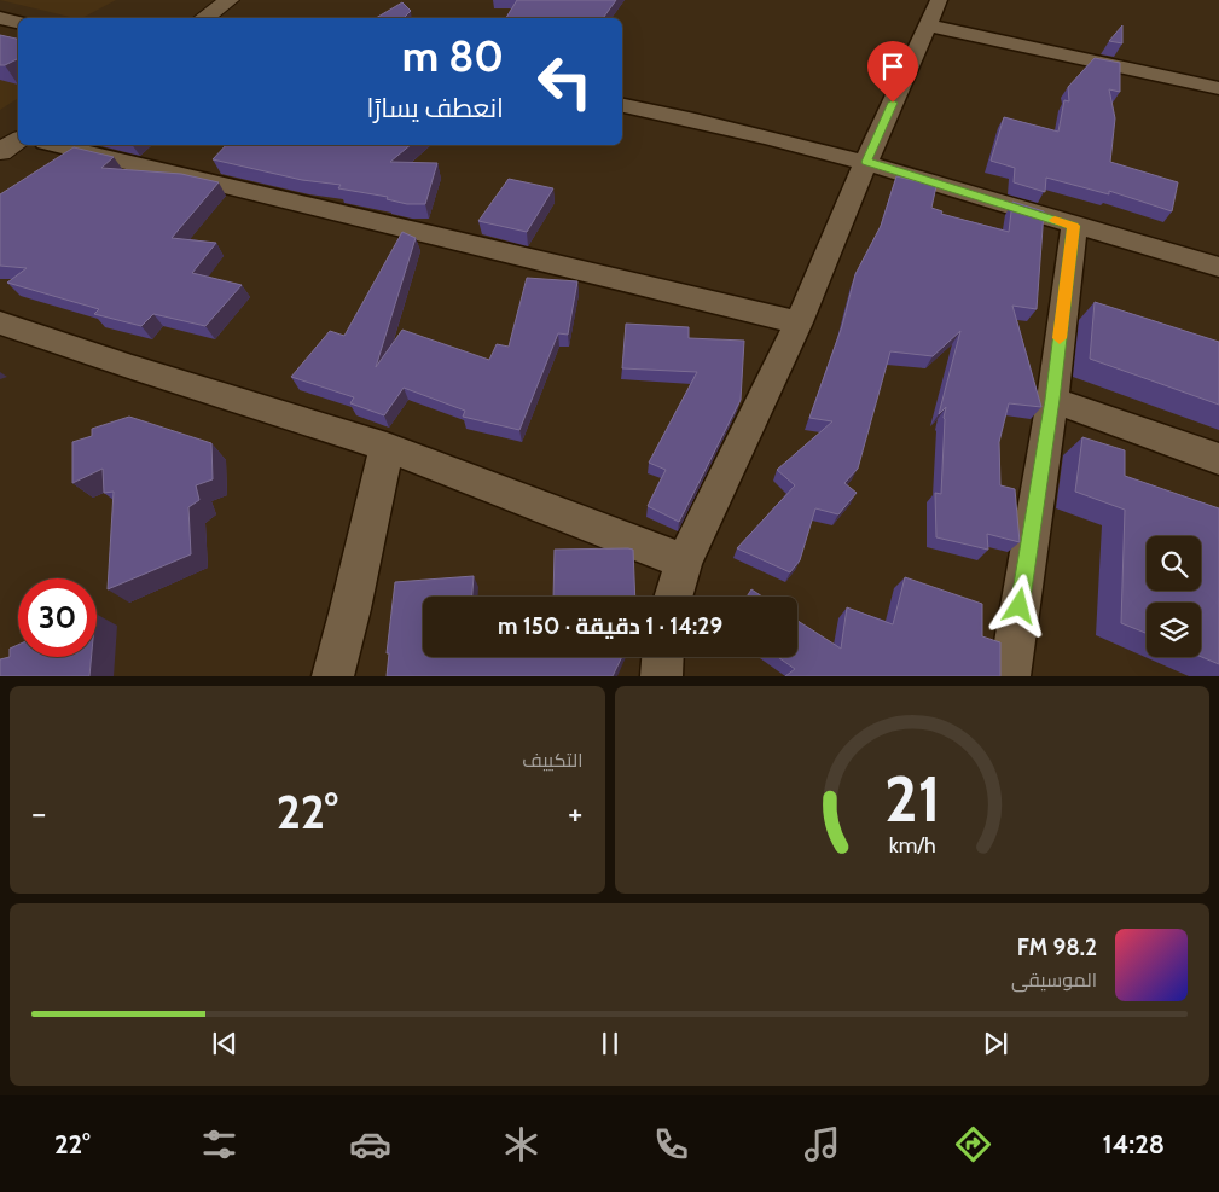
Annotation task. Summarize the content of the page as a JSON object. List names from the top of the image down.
{
  "page": {
    "turn": ["80 m", "انعطف يسارًا"],
    "limit": "30",
    "trip": "14:29 · 1 دقيقة · 150 m",
    "tile": "التكييف",
    "heat": ["−", "22°", "+"],
    "song": ["98.2 FM", "الموسيقى"],
    "tabs": ["14:28", "22°"],
    "gauge": ["21", "km/h"]
  }
}
